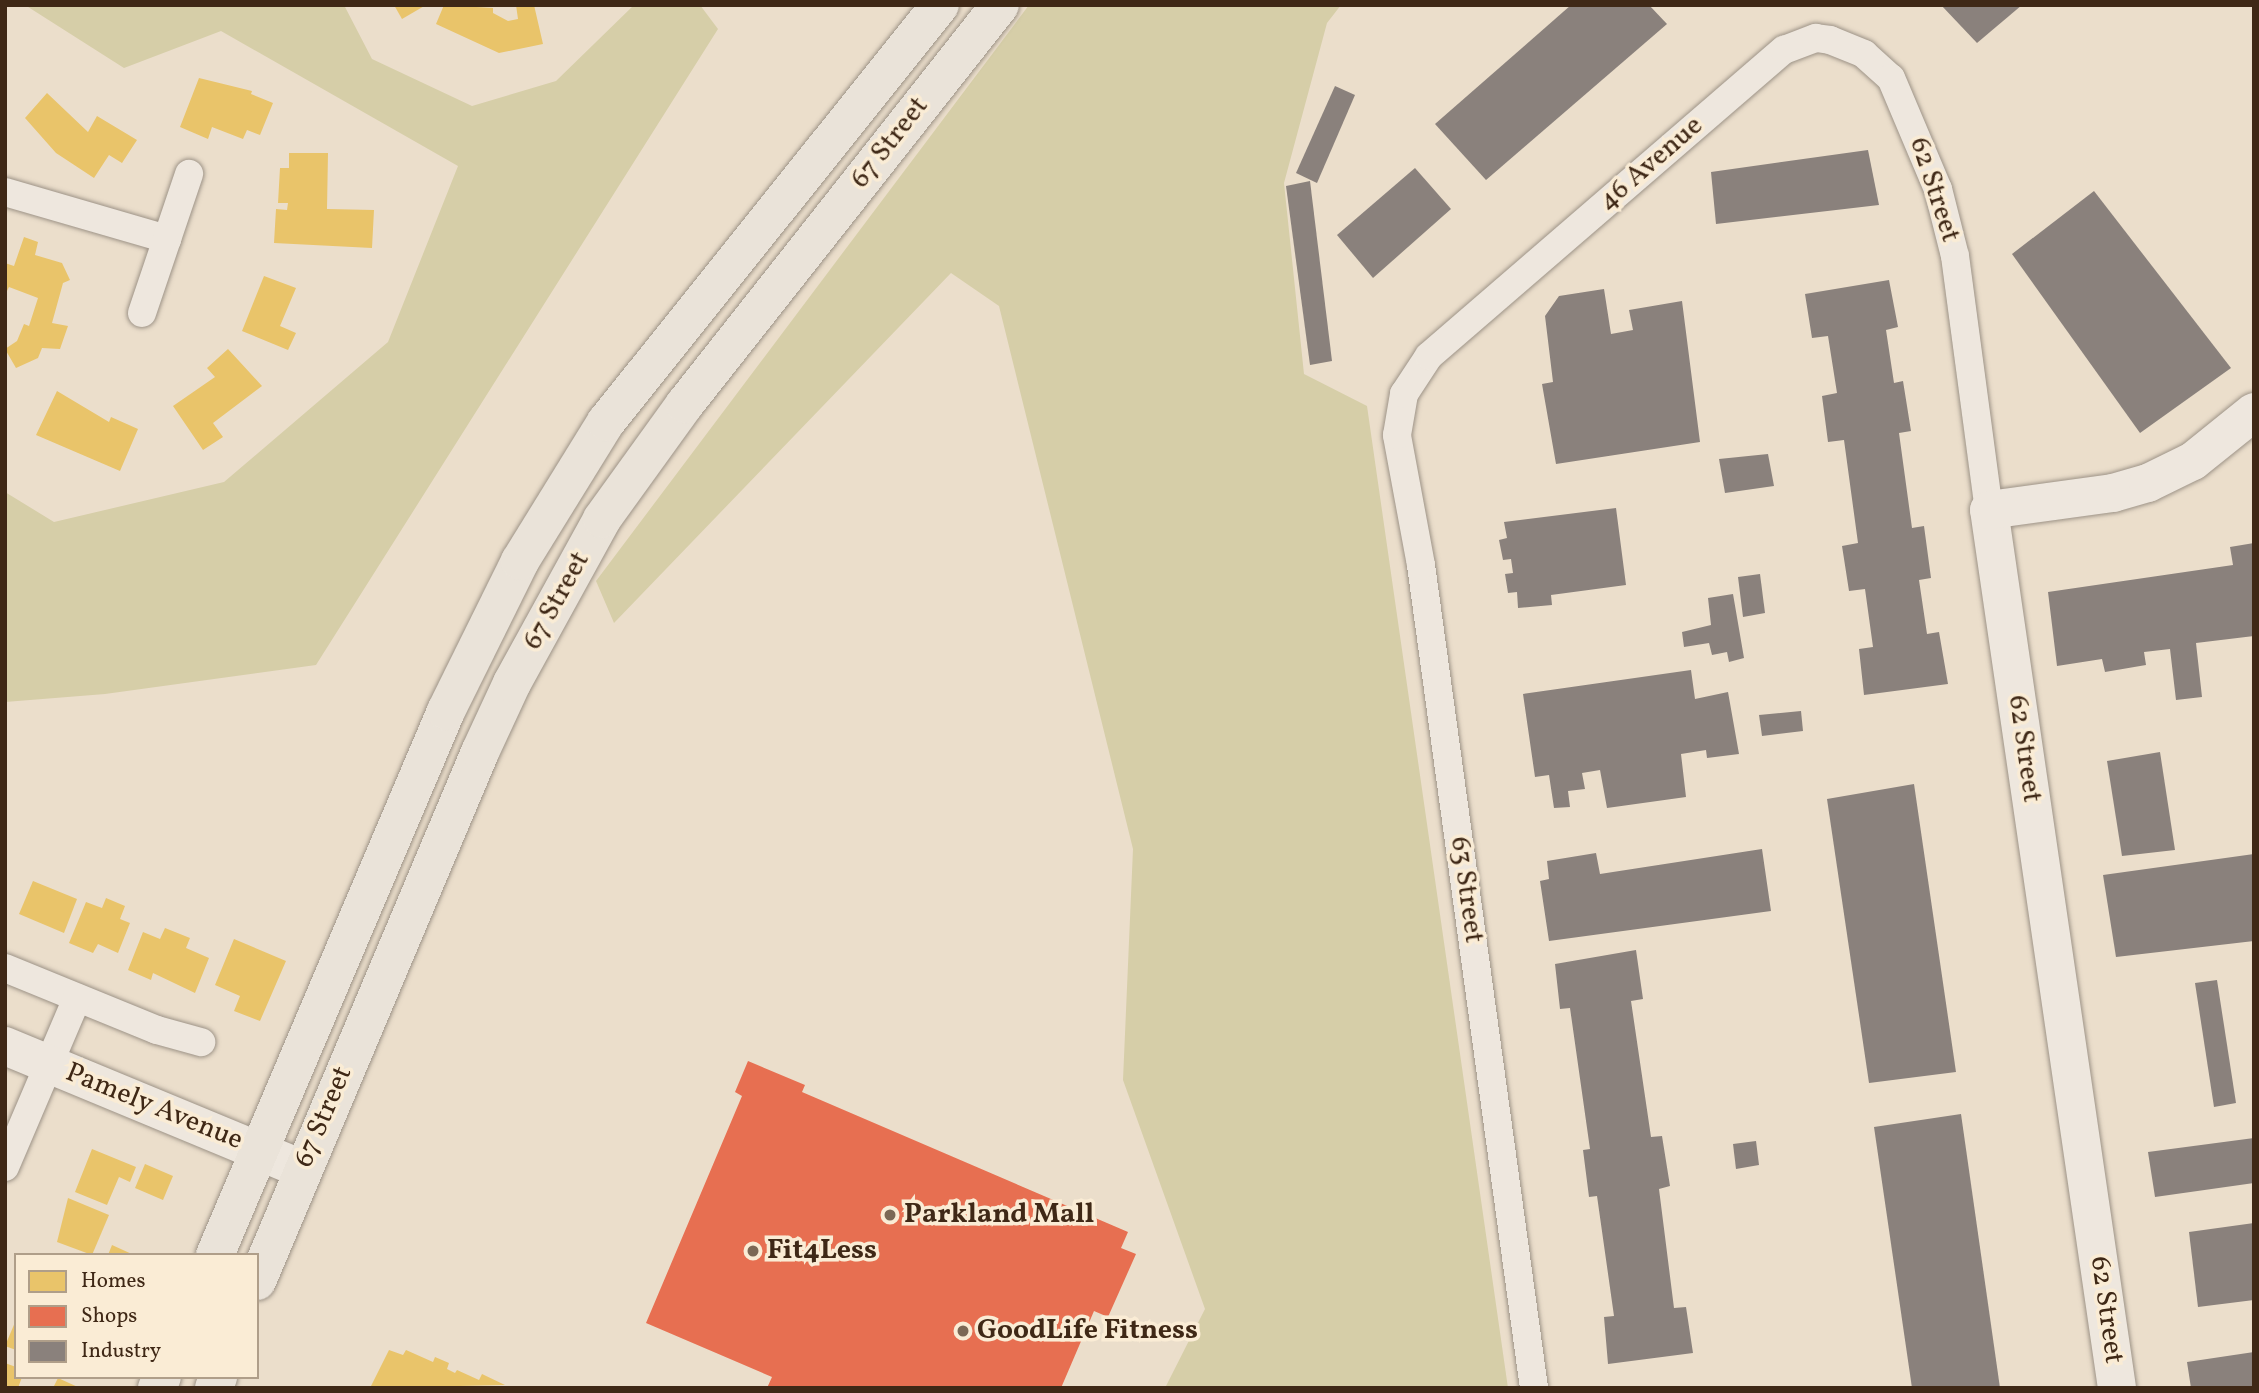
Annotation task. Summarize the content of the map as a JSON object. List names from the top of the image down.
{
  "streets": {
    "main road": ["67 Street"],
    "street": [
      "46 Avenue",
      "62 Street",
      "63 Street",
      "Pamely Avenue"
    ]
  },
  "crossings": [
    ["67 Street", "Pamely Avenue"],
    ["46 Avenue", "62 Street"],
    ["46 Avenue", "63 Street"]
  ],
  "places": ["Parkland Mall", "Fit4Less", "GoodLife Fitness"],
  "legend": ["Homes", "Shops", "Industry"]
}
